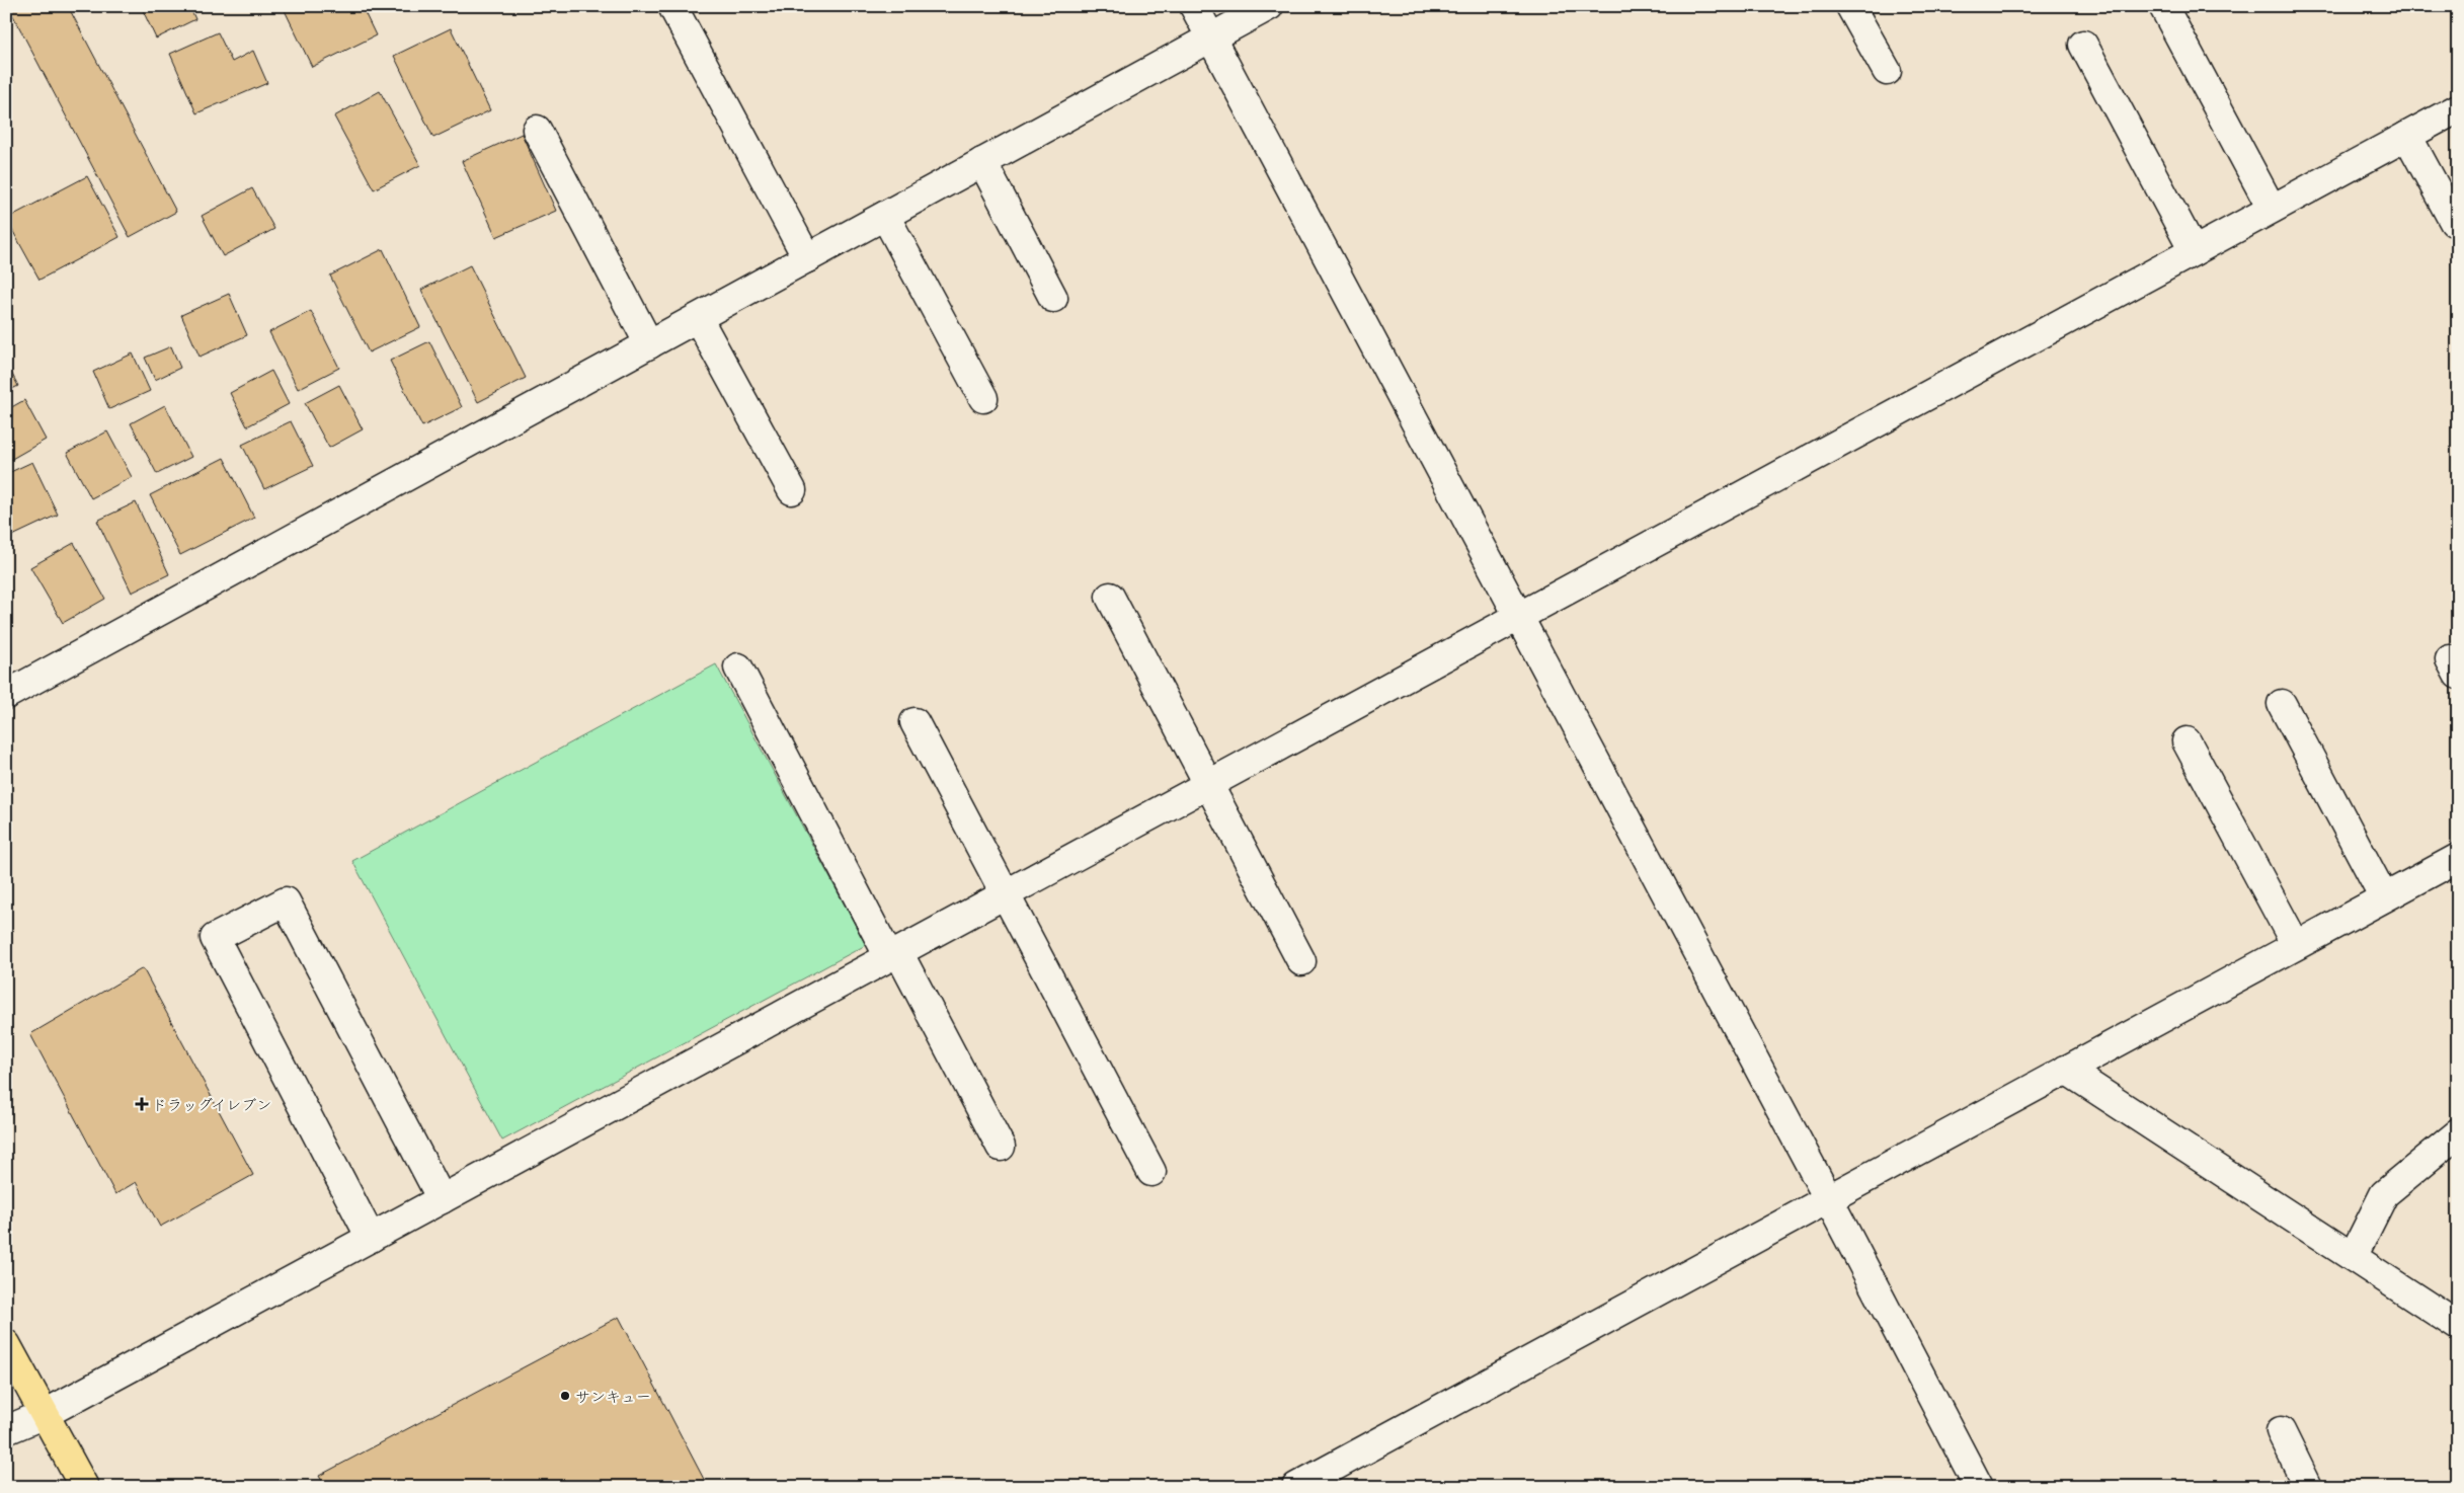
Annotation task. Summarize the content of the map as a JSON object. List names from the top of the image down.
{
  "places": {
    "health": ["ドラッグイレブン"],
    "other": ["サンキュー"]
  }
}
